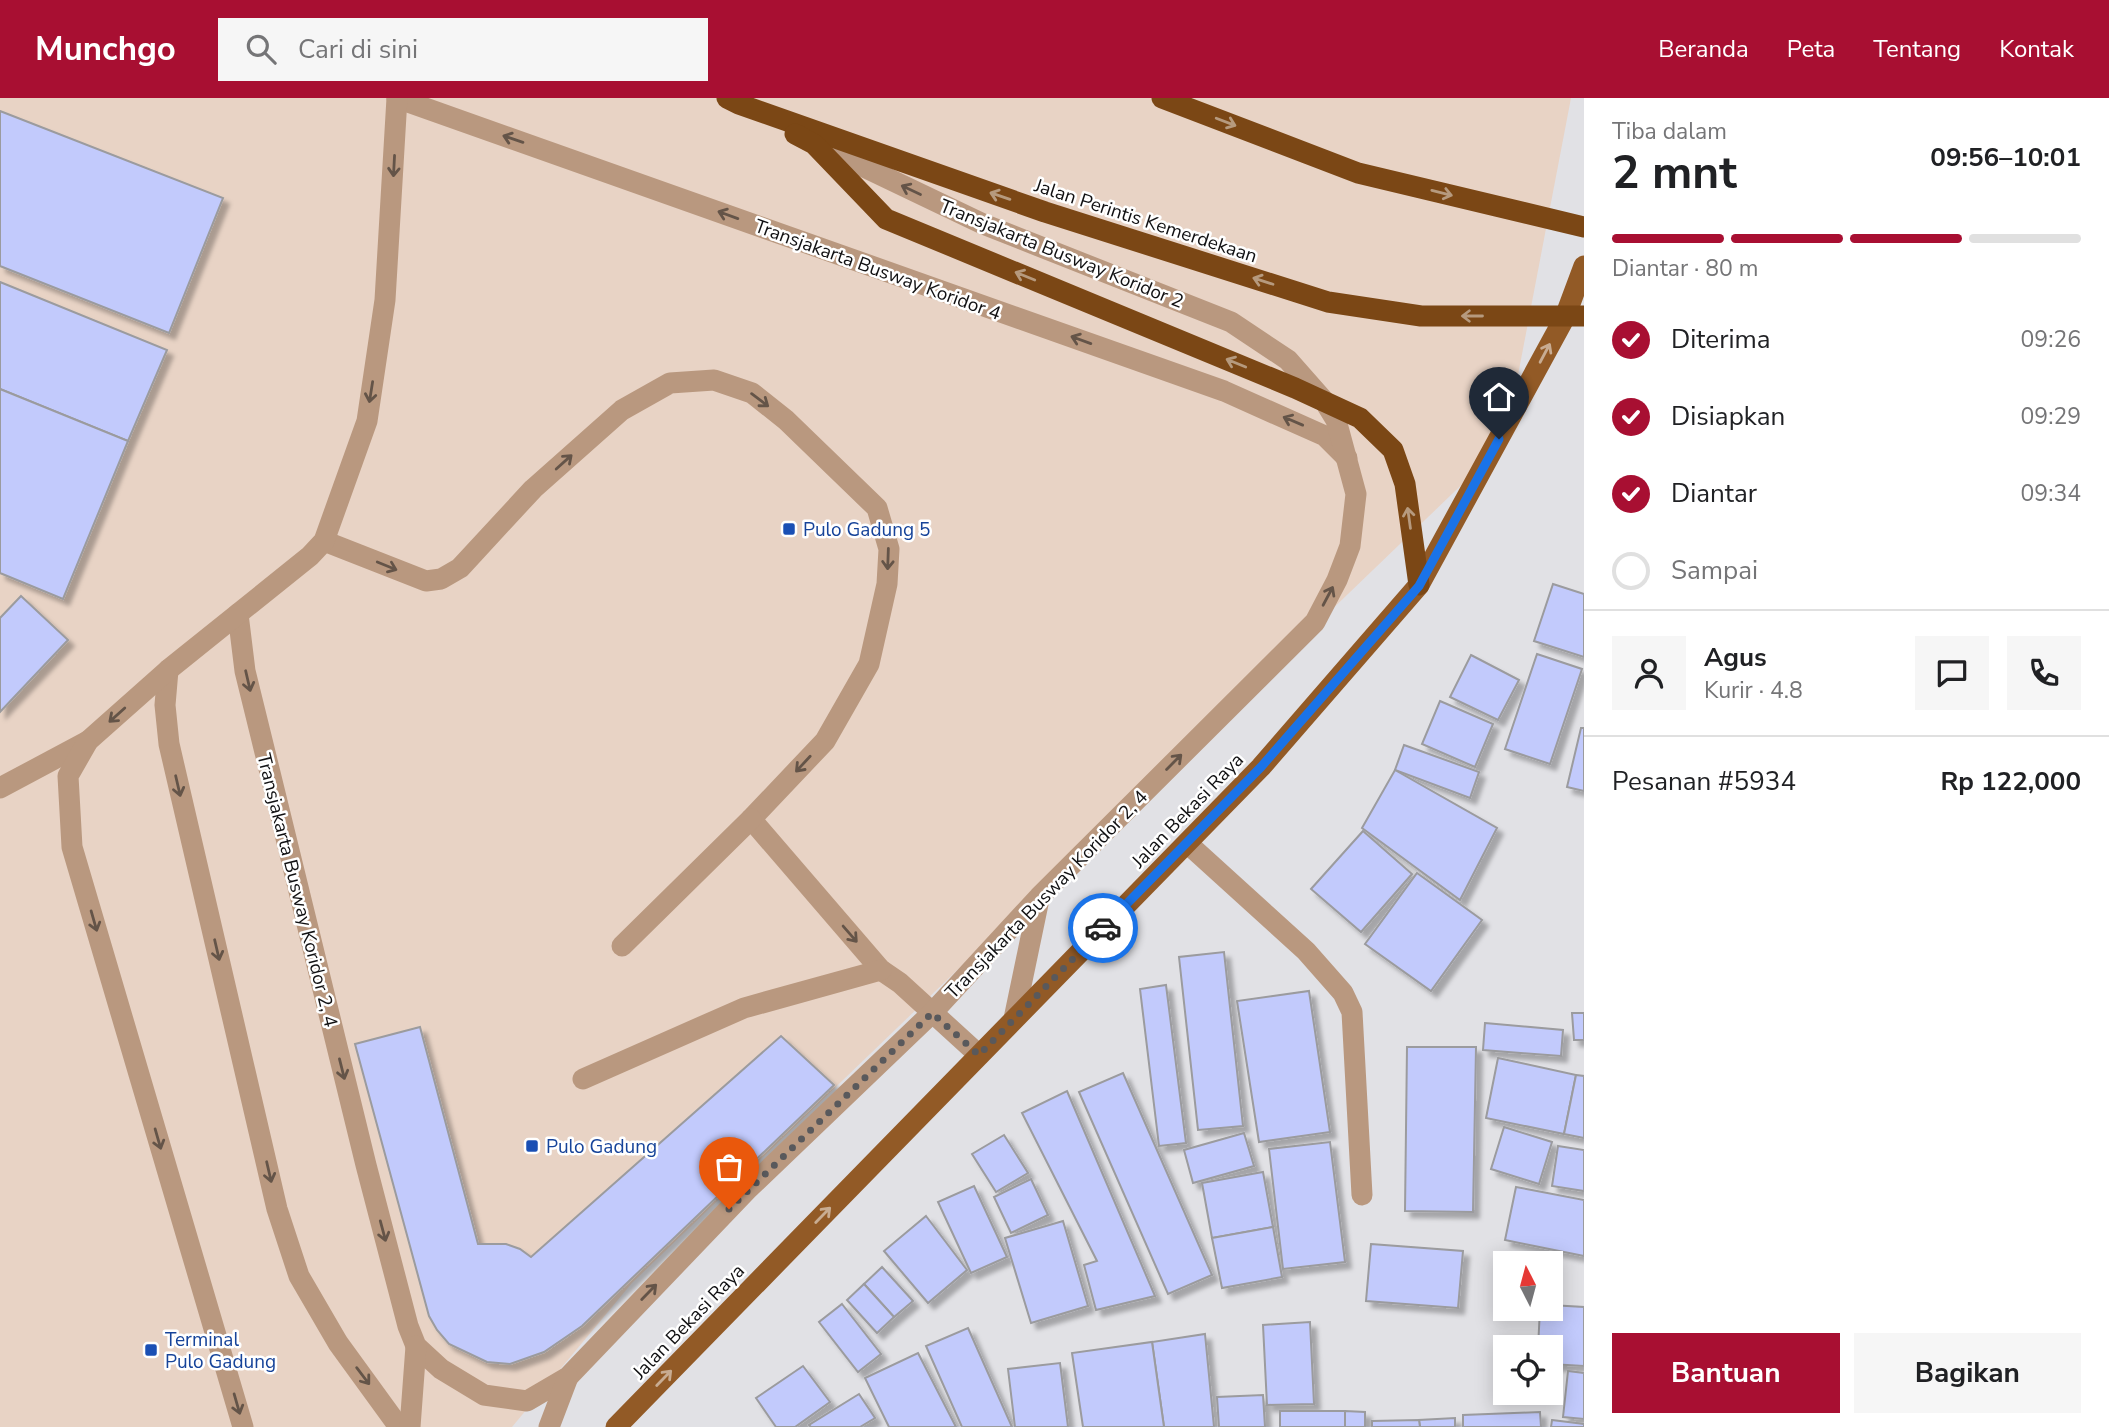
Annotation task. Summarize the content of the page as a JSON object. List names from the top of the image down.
{
  "streets": {
    "highway": ["Jalan Perintis Kemerdekaan"],
    "main road": ["Jalan Bekasi Raya"],
    "lane": ["Transjakarta Busway Koridor 2", "Transjakarta Busway Koridor 4", "Transjakarta Busway Koridor 2, 4"]
  },
  "crossings": [
    ["Jalan Perintis Kemerdekaan", "Transjakarta Busway Koridor 2"],
    ["Jalan Perintis Kemerdekaan", "Jalan Bekasi Raya"],
    ["Transjakarta Busway Koridor 2", "Transjakarta Busway Koridor 4"],
    ["Transjakarta Busway Koridor 2", "Transjakarta Busway Koridor 2, 4"],
    ["Transjakarta Busway Koridor 4", "Transjakarta Busway Koridor 2, 4"]
  ],
  "one_way": ["Transjakarta Busway Koridor 2", "Transjakarta Busway Koridor 4", "Jalan Bekasi Raya"],
  "places": {
    "transit": ["Pulo Gadung 5", "Pulo Gadung", "Terminal Pulo Gadung"]
  },
  "north": "top",
  "page": {
    "header": "Munchgo",
    "search": "Cari di sini",
    "nav": [
      "Beranda",
      "Peta",
      "Tentang",
      "Kontak"
    ],
    "heading": ["2 mnt", "Tiba dalam", "09:56–10:01"],
    "panel": [
      "Agus",
      "Kurir · 4.8",
      "Pesanan #5934",
      "Rp 122,000"
    ],
    "bar": "Diantar · 80 m",
    "list": [
      ["Diterima", "09:26"],
      ["Disiapkan", "09:29"],
      ["Diantar", "09:34"],
      "Sampai"
    ],
    "buttons": ["Bantuan", "Bagikan"]
  }
}
